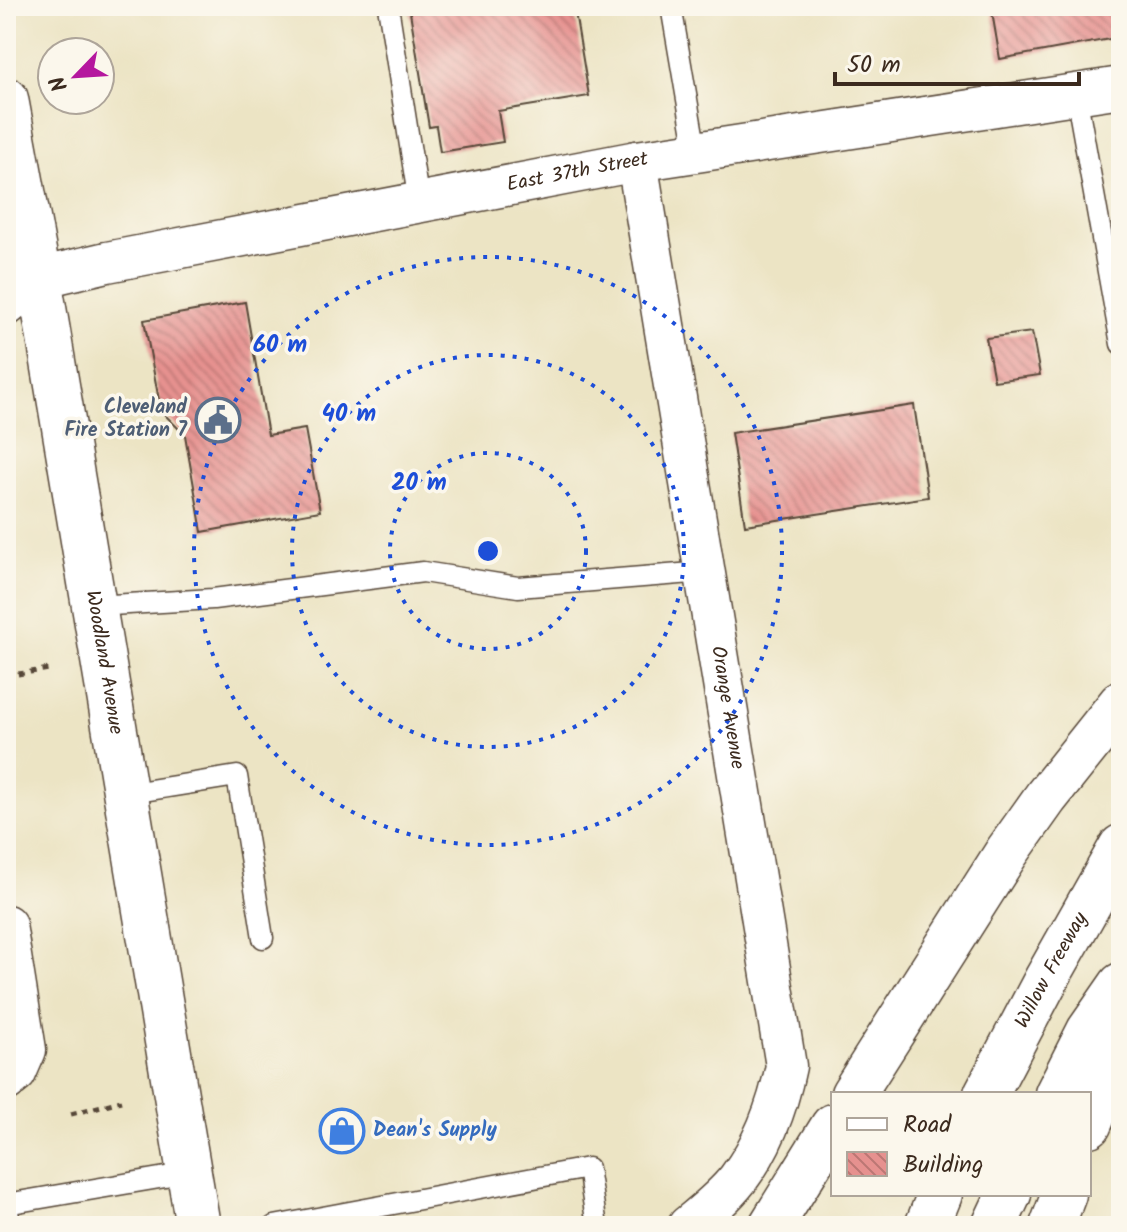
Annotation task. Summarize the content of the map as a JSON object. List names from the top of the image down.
{
  "streets": {
    "main road": ["Woodland Avenue", "Willow Freeway"],
    "street": ["East 37th Street", "Orange Avenue"]
  },
  "crossings": [
    ["East 37th Street", "Woodland Avenue"],
    ["East 37th Street", "Orange Avenue"]
  ],
  "places": {
    "public building": ["Cleveland Fire Station 7"],
    "shop": ["Dean's Supply"]
  },
  "legend": ["Road", "Building"],
  "scale_bar": "50 m",
  "north": "bottom left",
  "rings": ["60 m", "40 m", "20 m"]
}
